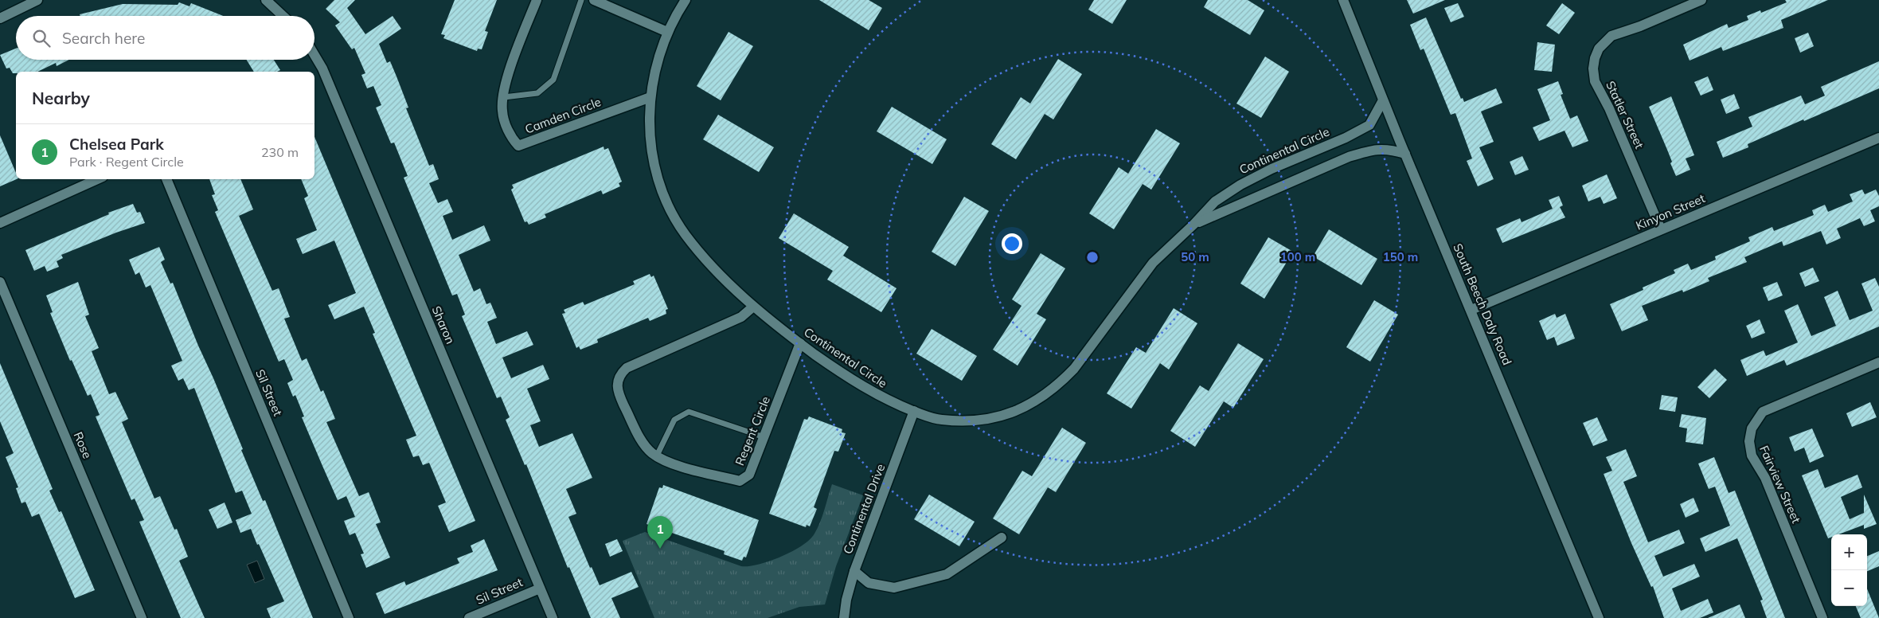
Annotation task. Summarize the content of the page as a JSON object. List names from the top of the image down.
{
  "streets": {
    "street": [
      "Statler Street",
      "Camden Circle",
      "Continental Circle",
      "Kinyon Street",
      "South Beech Daly Road",
      "Sharon",
      "Sil Street",
      "Regent Circle",
      "Rose",
      "Fairview Street",
      "Continental Drive"
    ]
  },
  "crossings": [
    ["Statler Street", "Kinyon Street"],
    ["Camden Circle", "Continental Circle"],
    ["Continental Circle", "South Beech Daly Road"],
    ["Continental Circle", "Regent Circle"],
    ["Continental Circle", "Continental Drive"],
    ["Kinyon Street", "South Beech Daly Road"],
    ["Sharon", "Sil Street"]
  ],
  "page": {
    "search": "Search here",
    "heading": "Nearby",
    "list": [
      {
        "mark": "1",
        "name": "Chelsea Park",
        "note": "Park · Regent Circle",
        "value": "230 m"
      }
    ],
    "pins": "1",
    "map_buttons": ["+", "−"]
  },
  "rings": ["50 m", "100 m", "150 m"]
}
